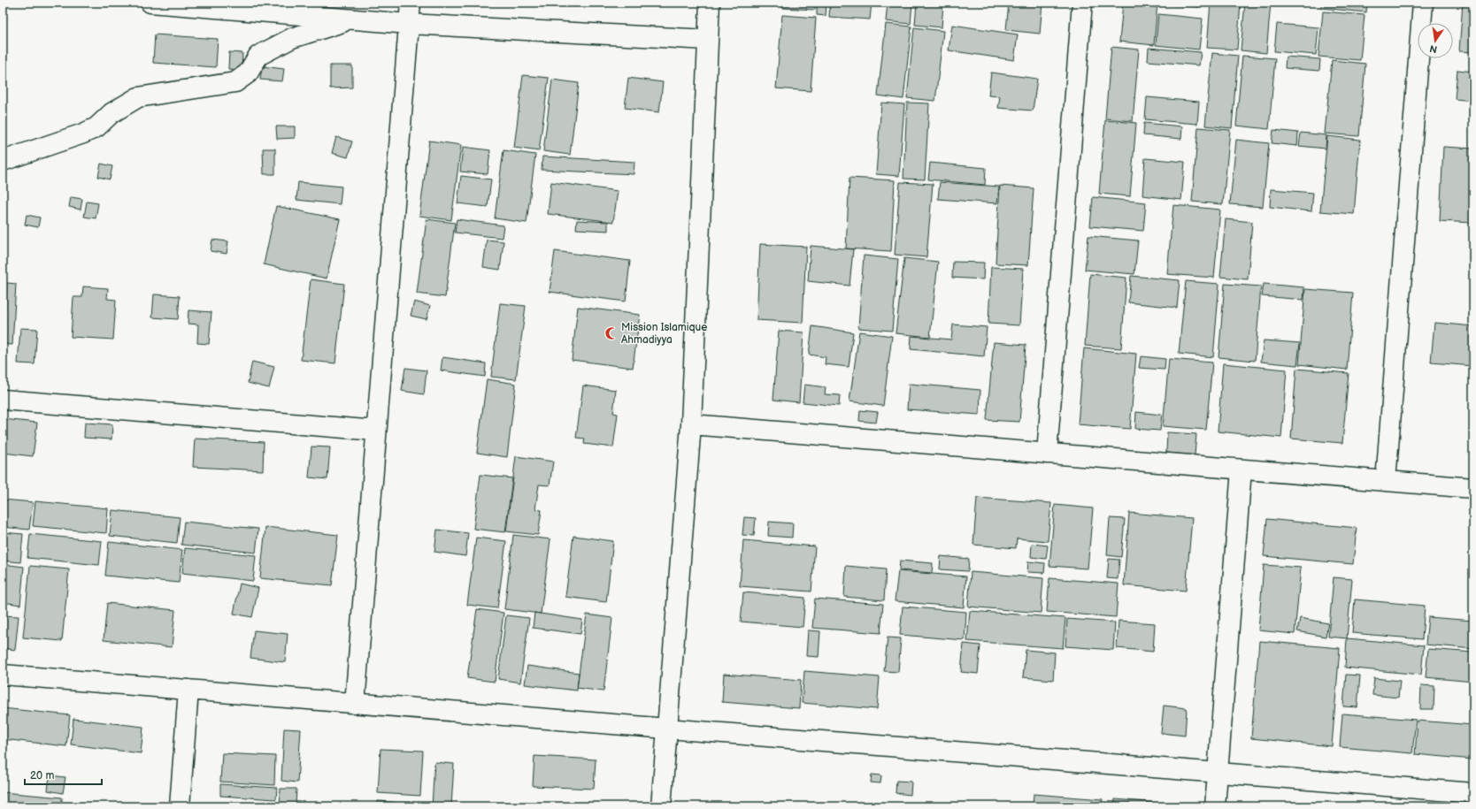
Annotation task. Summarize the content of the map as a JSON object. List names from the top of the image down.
{
  "places": {
    "mosque": ["Mission Islamique Ahmadiyya"]
  },
  "scale_bar": "20 m",
  "north": "bottom"
}
